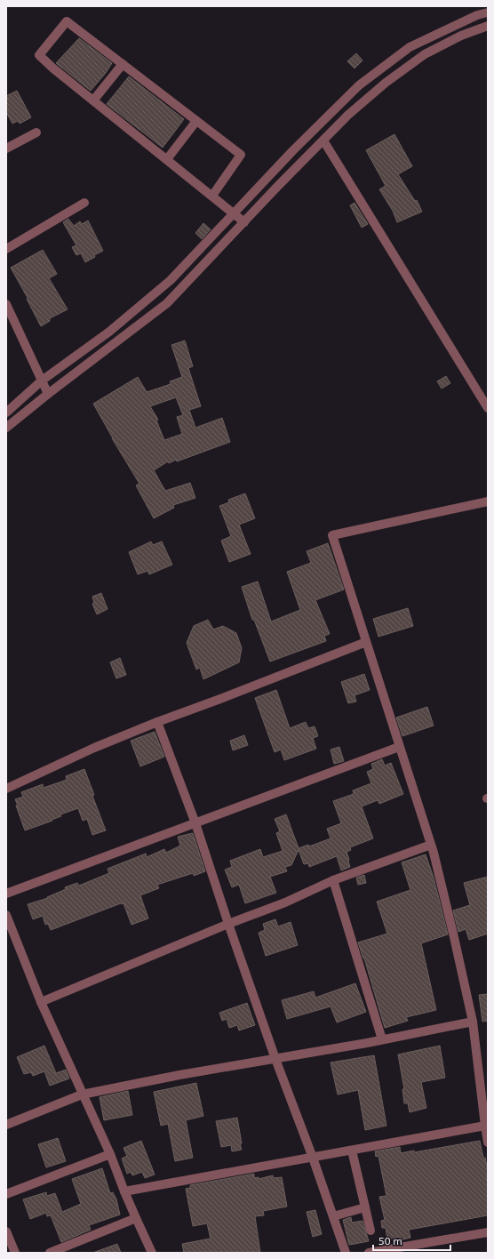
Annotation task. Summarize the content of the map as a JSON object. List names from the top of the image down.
{
  "scale_bar": "50 m"
}
